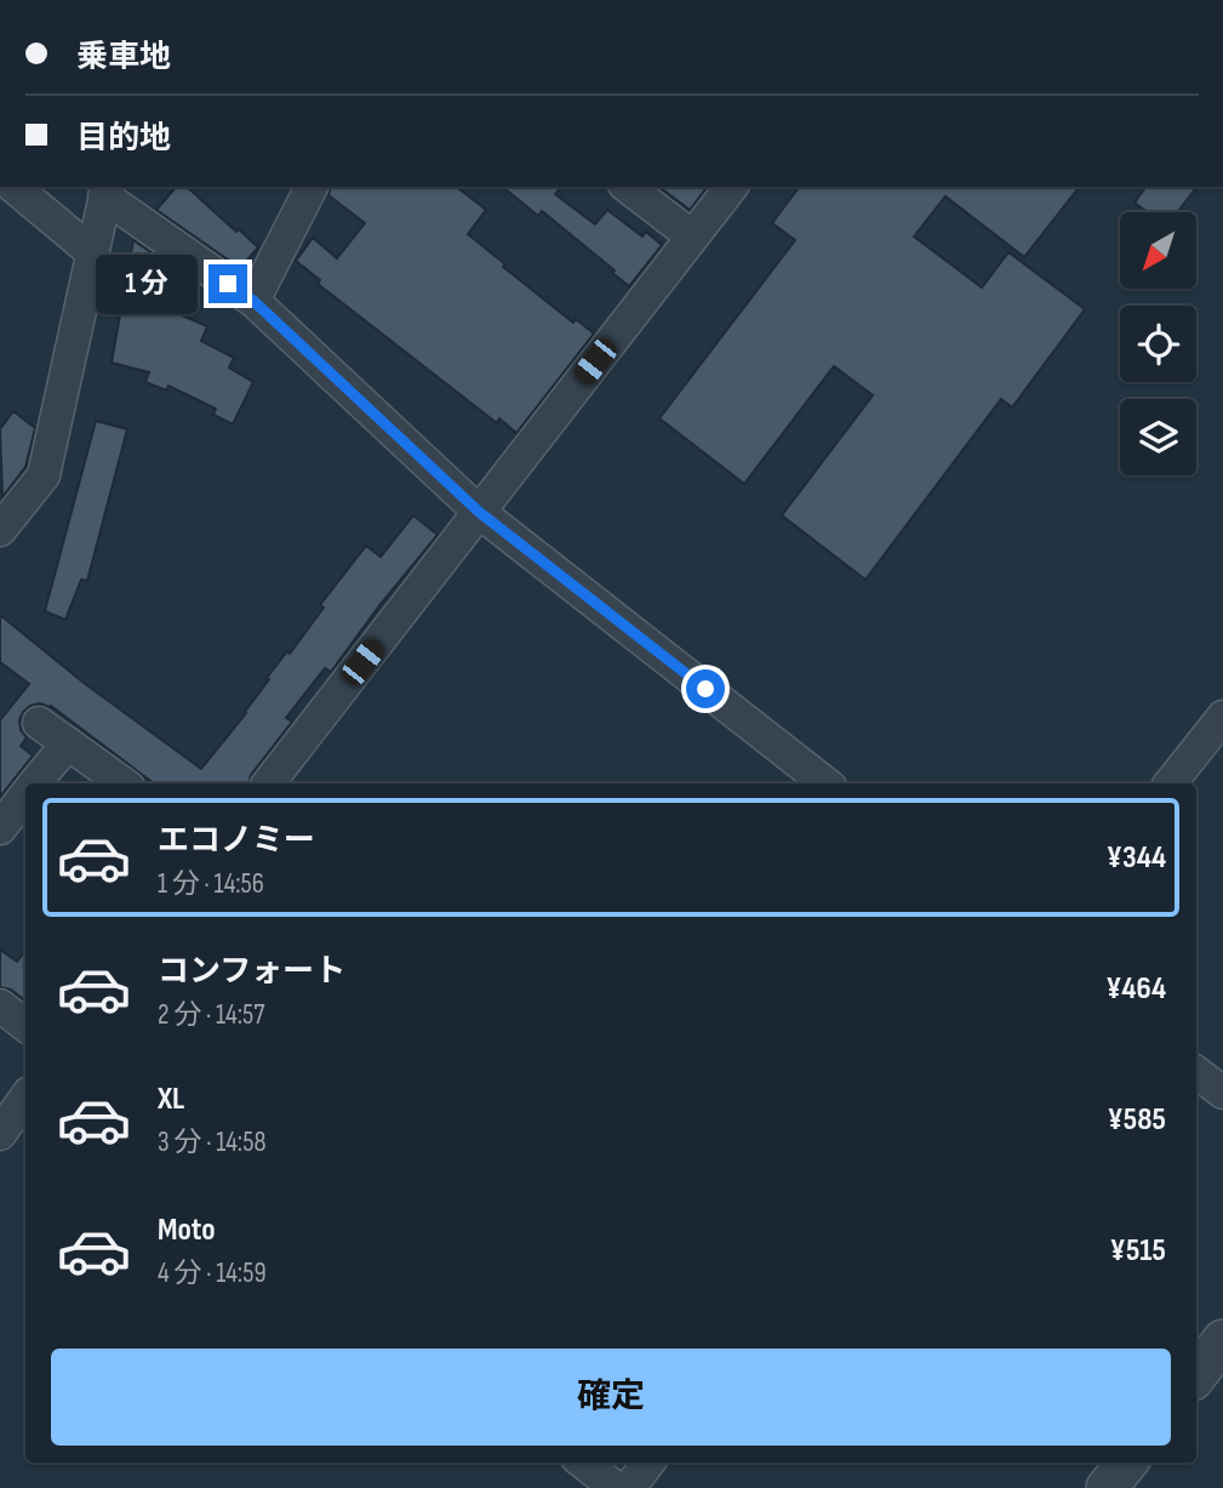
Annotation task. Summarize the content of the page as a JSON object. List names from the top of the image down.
{
  "north": "bottom left",
  "page": {
    "banner": ["乗車地", "目的地"],
    "bubble": "1 分",
    "list": [
      {
        "name": "エコノミー",
        "note": "1 分 · 14:56",
        "value": "¥344"
      },
      {
        "name": "コンフォート",
        "note": "2 分 · 14:57",
        "value": "¥464"
      },
      {
        "name": "XL",
        "note": "3 分 · 14:58",
        "value": "¥585"
      },
      {
        "name": "Moto",
        "note": "4 分 · 14:59",
        "value": "¥515"
      }
    ],
    "buttons": "確定"
  }
}
